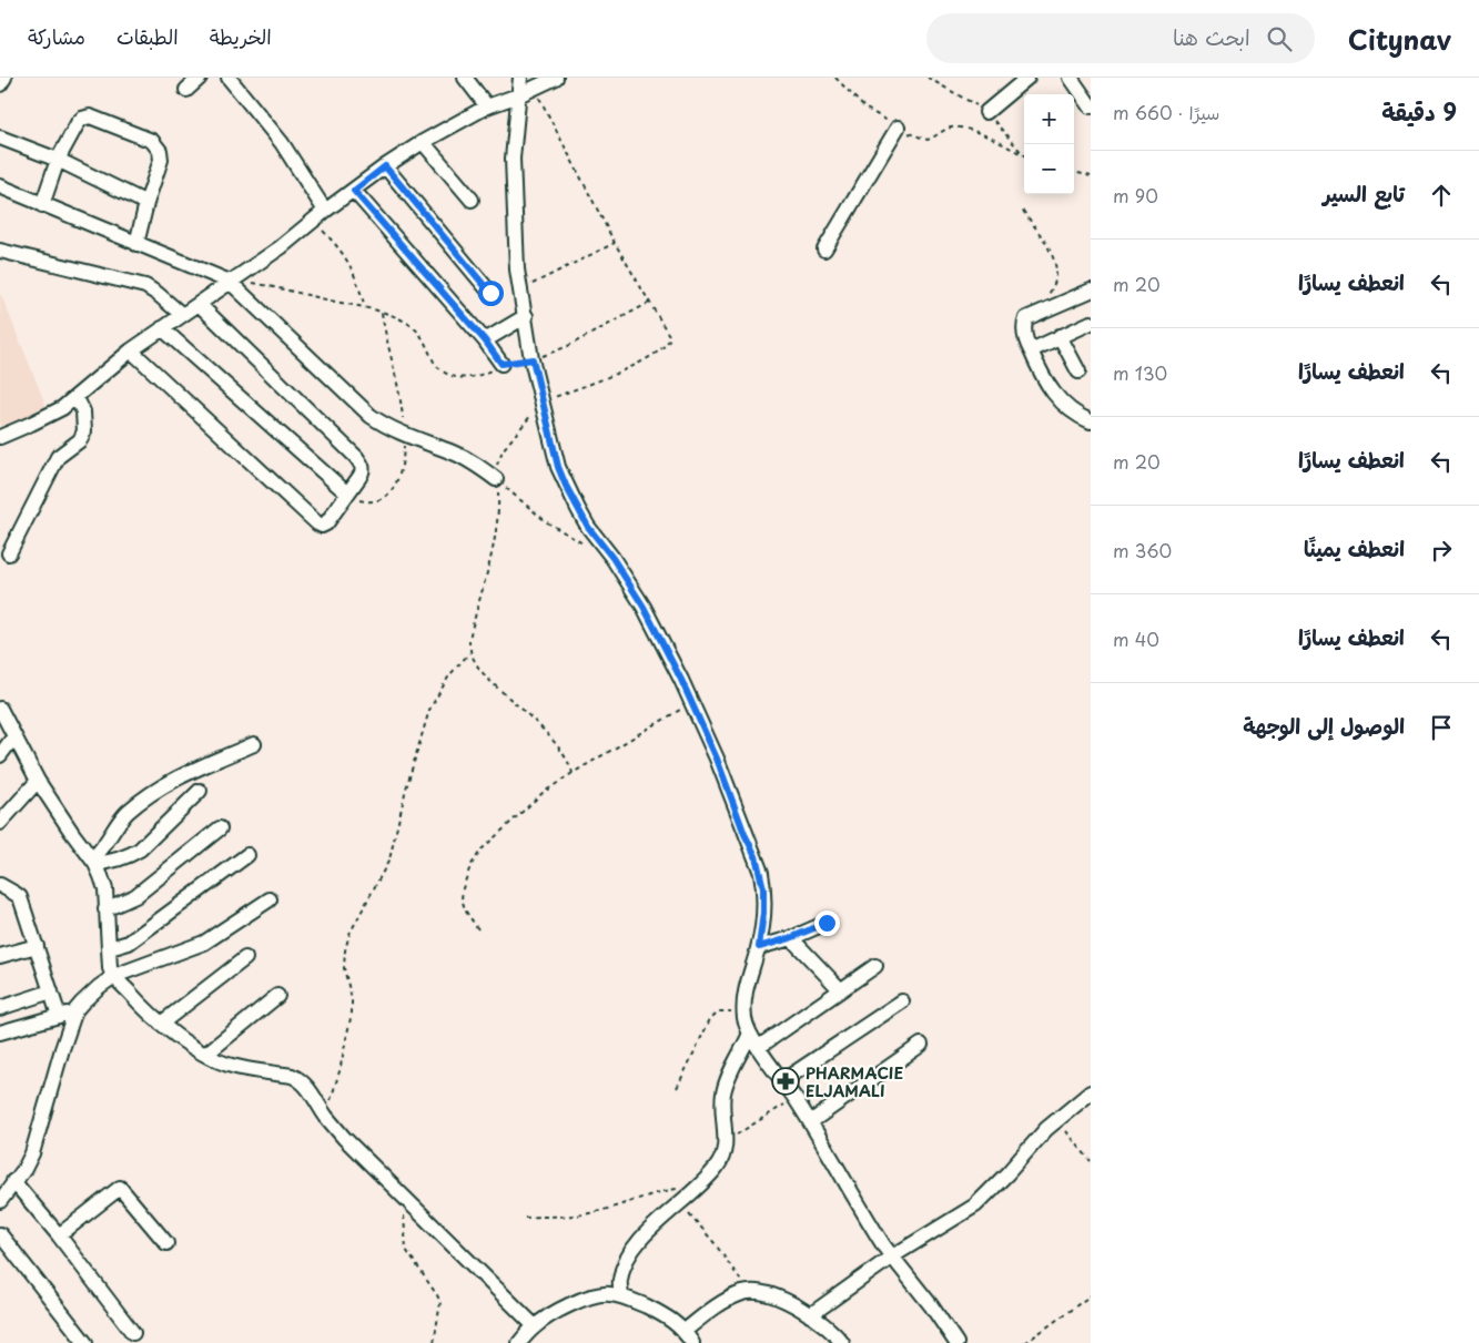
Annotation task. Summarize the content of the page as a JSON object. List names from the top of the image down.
{
  "places": {
    "pharmacy": ["PHARMACIE ELJAMALI"]
  },
  "page": {
    "header": "Citynav",
    "search": "ابحث هنا",
    "nav": ["الخريطة", "الطبقات", "مشاركة"],
    "heading": ["9 دقيقة", "سيرًا · 660 m"],
    "map_buttons": ["+", "−"],
    "list": [
      ["تابع السير", "90 m"],
      ["انعطف يسارًا", "20 m"],
      ["انعطف يسارًا", "130 m"],
      ["انعطف يسارًا", "20 m"],
      ["انعطف يمينًا", "360 m"],
      ["انعطف يسارًا", "40 m"],
      "الوصول إلى الوجهة"
    ]
  }
}
